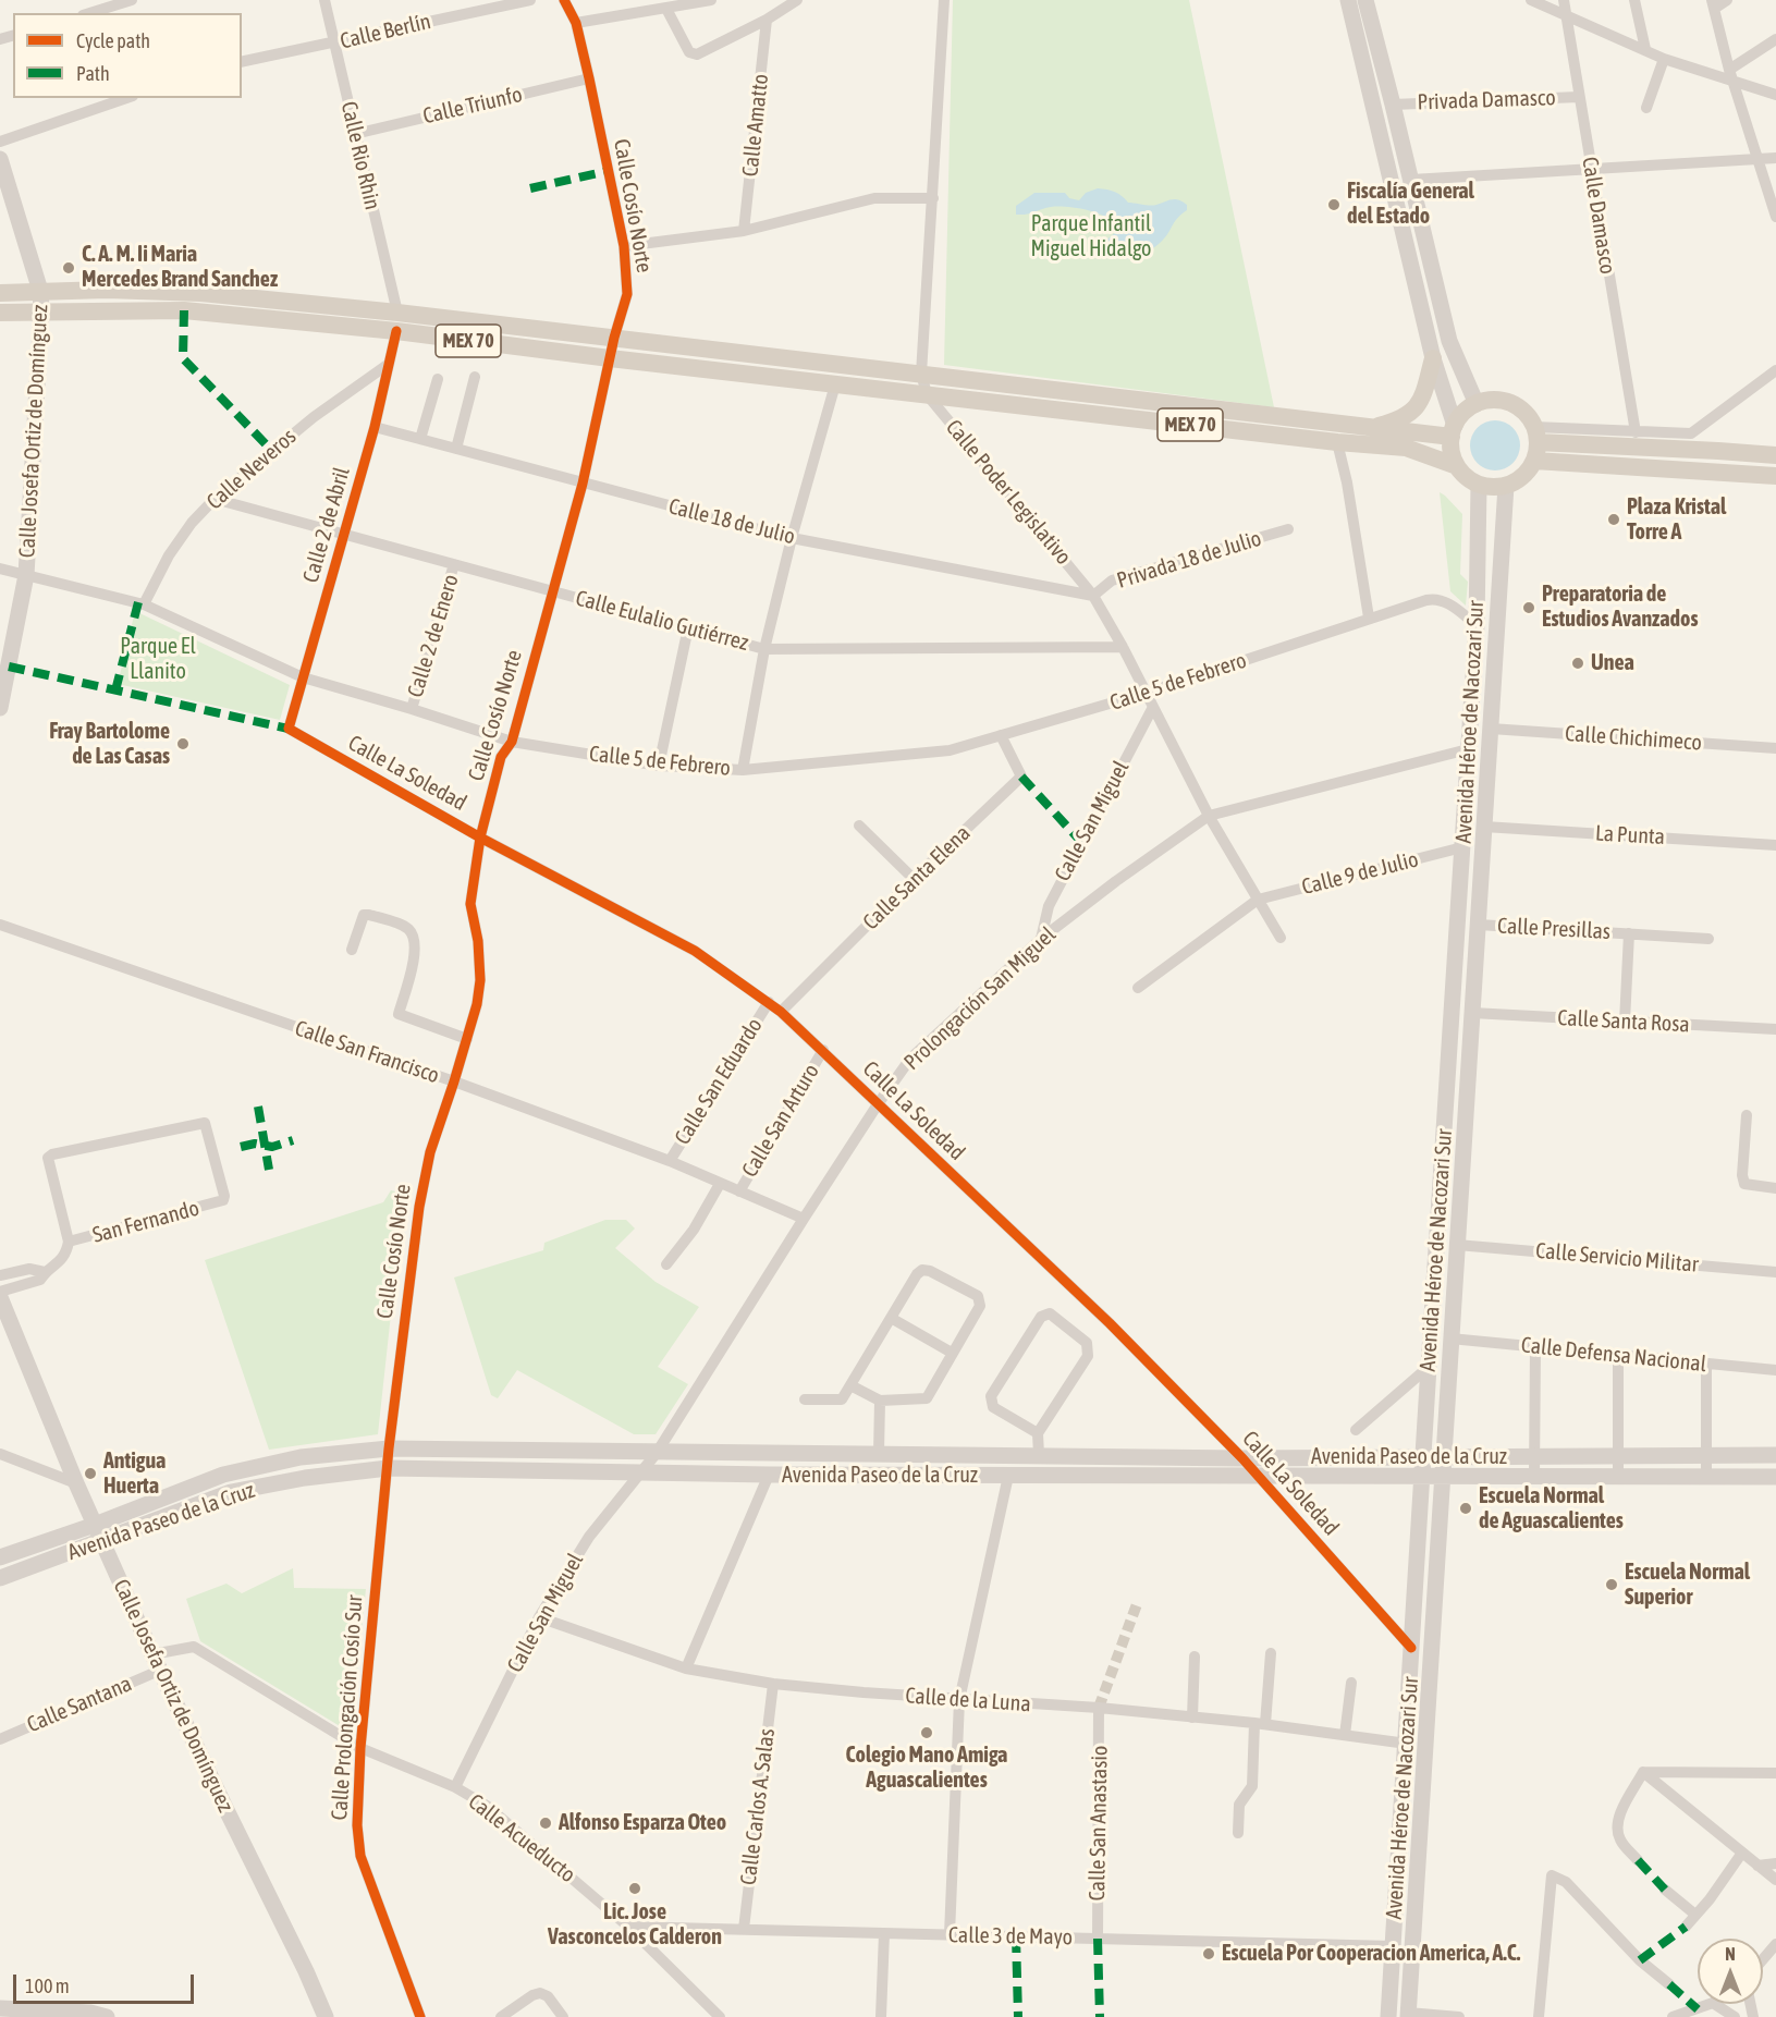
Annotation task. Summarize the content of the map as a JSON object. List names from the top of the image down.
{
  "streets": {
    "main road": [
      "MEX 70",
      "Calle Josefa Ortiz de Domínguez",
      "Avenida Héroe de Nacozari Sur",
      "Avenida Paseo de la Cruz"
    ],
    "street": [
      "Calle Berlín",
      "Privada Damasco",
      "Calle Triunfo",
      "Calle Amatto",
      "Calle Rio Rhin",
      "Calle Cosío Norte",
      "Calle Damasco",
      "Calle Neveros",
      "Calle Poder Legislativo",
      "Calle 18 de Julio",
      "Calle 2 de Abril",
      "Privada 18 de Julio",
      "Calle Eulalio Gutiérrez",
      "Calle 2 de Enero",
      "Calle 5 de Febrero",
      "Calle Chichimeco",
      "Calle La Soledad",
      "Calle San Miguel",
      "La Punta",
      "Calle 9 de Julio",
      "Calle Santa Elena",
      "Calle Presillas",
      "Prolongación San Miguel",
      "Calle Santa Rosa",
      "Calle San Francisco",
      "Calle San Eduardo",
      "Calle San Arturo",
      "San Fernando",
      "Calle Servicio Militar",
      "Calle Defensa Nacional",
      "Calle de la Luna",
      "Calle Santana",
      "Calle Prolongación Cosío Sur",
      "Calle Carlos A. Salas",
      "Calle San Anastasio",
      "Calle Acueducto",
      "Calle 3 de Mayo"
    ]
  },
  "crossings": [
    ["Calle Berlín", "Calle Rio Rhin"],
    ["Privada Damasco", "Calle Damasco"],
    ["Calle Triunfo", "Calle Rio Rhin"],
    ["Calle Triunfo", "Calle Cosío Norte"],
    ["Calle Rio Rhin", "MEX 70"],
    ["Calle Cosío Norte", "MEX 70"],
    ["Calle Cosío Norte", "Calle 18 de Julio"],
    ["Calle Cosío Norte", "Calle Eulalio Gutiérrez"],
    ["Calle Cosío Norte", "Calle 5 de Febrero"],
    ["Calle Cosío Norte", "Calle La Soledad"],
    ["Calle Cosío Norte", "Calle San Francisco"],
    ["Calle Cosío Norte", "Avenida Paseo de la Cruz"],
    ["Calle Cosío Norte", "Calle Prolongación Cosío Sur"],
    ["MEX 70", "Calle Josefa Ortiz de Domínguez"],
    ["MEX 70", "Calle Poder Legislativo"],
    ["MEX 70", "Calle 2 de Abril"],
    ["MEX 70", "Avenida Héroe de Nacozari Sur"],
    ["Calle Josefa Ortiz de Domínguez", "Calle 5 de Febrero"],
    ["Calle Josefa Ortiz de Domínguez", "Avenida Paseo de la Cruz"],
    ["Calle Josefa Ortiz de Domínguez", "Calle Santana"],
    ["Calle Josefa Ortiz de Domínguez", "Calle Acueducto"],
    ["Calle Neveros", "Calle 2 de Abril"],
    ["Calle Neveros", "Calle Eulalio Gutiérrez"],
    ["Calle Neveros", "Calle 5 de Febrero"],
    ["Calle Poder Legislativo", "Calle 18 de Julio"],
    ["Calle Poder Legislativo", "Privada 18 de Julio"],
    ["Calle Poder Legislativo", "Calle Eulalio Gutiérrez"],
    ["Calle Poder Legislativo", "Calle 5 de Febrero"],
    ["Calle Poder Legislativo", "Calle San Miguel"],
    ["Calle Poder Legislativo", "Calle 9 de Julio"],
    ["Calle Poder Legislativo", "Prolongación San Miguel"],
    ["Calle 18 de Julio", "Calle 2 de Abril"],
    ["Calle 18 de Julio", "Privada 18 de Julio"],
    ["Calle 2 de Abril", "Calle Eulalio Gutiérrez"],
    ["Calle 2 de Abril", "Calle 5 de Febrero"],
    ["Calle 2 de Abril", "Calle La Soledad"],
    ["Calle Eulalio Gutiérrez", "Calle 2 de Enero"],
    ["Calle 2 de Enero", "Calle 5 de Febrero"],
    ["Calle 5 de Febrero", "Avenida Héroe de Nacozari Sur"],
    ["Calle 5 de Febrero", "Calle Santa Elena"],
    ["Avenida Héroe de Nacozari Sur", "Calle Chichimeco"],
    ["Avenida Héroe de Nacozari Sur", "Calle La Soledad"],
    ["Avenida Héroe de Nacozari Sur", "La Punta"],
    ["Avenida Héroe de Nacozari Sur", "Calle 9 de Julio"],
    ["Avenida Héroe de Nacozari Sur", "Calle Presillas"],
    ["Avenida Héroe de Nacozari Sur", "Prolongación San Miguel"],
    ["Avenida Héroe de Nacozari Sur", "Calle Santa Rosa"],
    ["Avenida Héroe de Nacozari Sur", "Calle Servicio Militar"],
    ["Avenida Héroe de Nacozari Sur", "Calle Defensa Nacional"],
    ["Avenida Héroe de Nacozari Sur", "Avenida Paseo de la Cruz"],
    ["Avenida Héroe de Nacozari Sur", "Calle de la Luna"],
    ["Avenida Héroe de Nacozari Sur", "Calle 3 de Mayo"],
    ["Calle La Soledad", "Calle Santa Elena"],
    ["Calle La Soledad", "Prolongación San Miguel"],
    ["Calle La Soledad", "Calle San Eduardo"],
    ["Calle La Soledad", "Calle San Arturo"],
    ["Calle La Soledad", "Avenida Paseo de la Cruz"],
    ["Calle San Miguel", "Prolongación San Miguel"],
    ["Calle San Miguel", "Avenida Paseo de la Cruz"],
    ["Calle San Miguel", "Calle de la Luna"],
    ["Calle San Miguel", "Calle Acueducto"],
    ["Prolongación San Miguel", "Calle San Francisco"],
    ["Prolongación San Miguel", "Avenida Paseo de la Cruz"],
    ["Calle San Francisco", "Calle San Eduardo"],
    ["Calle San Francisco", "Calle San Arturo"],
    ["Avenida Paseo de la Cruz", "Calle Prolongación Cosío Sur"],
    ["Calle de la Luna", "Calle Carlos A. Salas"],
    ["Calle de la Luna", "Calle San Anastasio"],
    ["Calle Prolongación Cosío Sur", "Calle Acueducto"],
    ["Calle Carlos A. Salas", "Calle 3 de Mayo"],
    ["Calle San Anastasio", "Calle 3 de Mayo"],
    ["Calle Acueducto", "Calle 3 de Mayo"]
  ],
  "parks": ["Parque Infantil Miguel Hidalgo", "Parque El Llanito"],
  "places": [
    "Fiscalía General del Estado",
    "C. A. M. Ii Maria Mercedes Brand Sanchez",
    "Plaza Kristal Torre A",
    "Preparatoria de Estudios Avanzados",
    "Unea",
    "Fray Bartolome de Las Casas",
    "Antigua Huerta",
    "Escuela Normal de Aguascalientes",
    "Escuela Normal Superior",
    "Colegio Mano Amiga Aguascalientes",
    "Alfonso Esparza Oteo",
    "Lic. Jose Vasconcelos Calderon",
    "Escuela Por Cooperacion America, A.C."
  ],
  "legend": ["Cycle path", "Path"],
  "scale_bar": "100 m",
  "north": "top"
}
